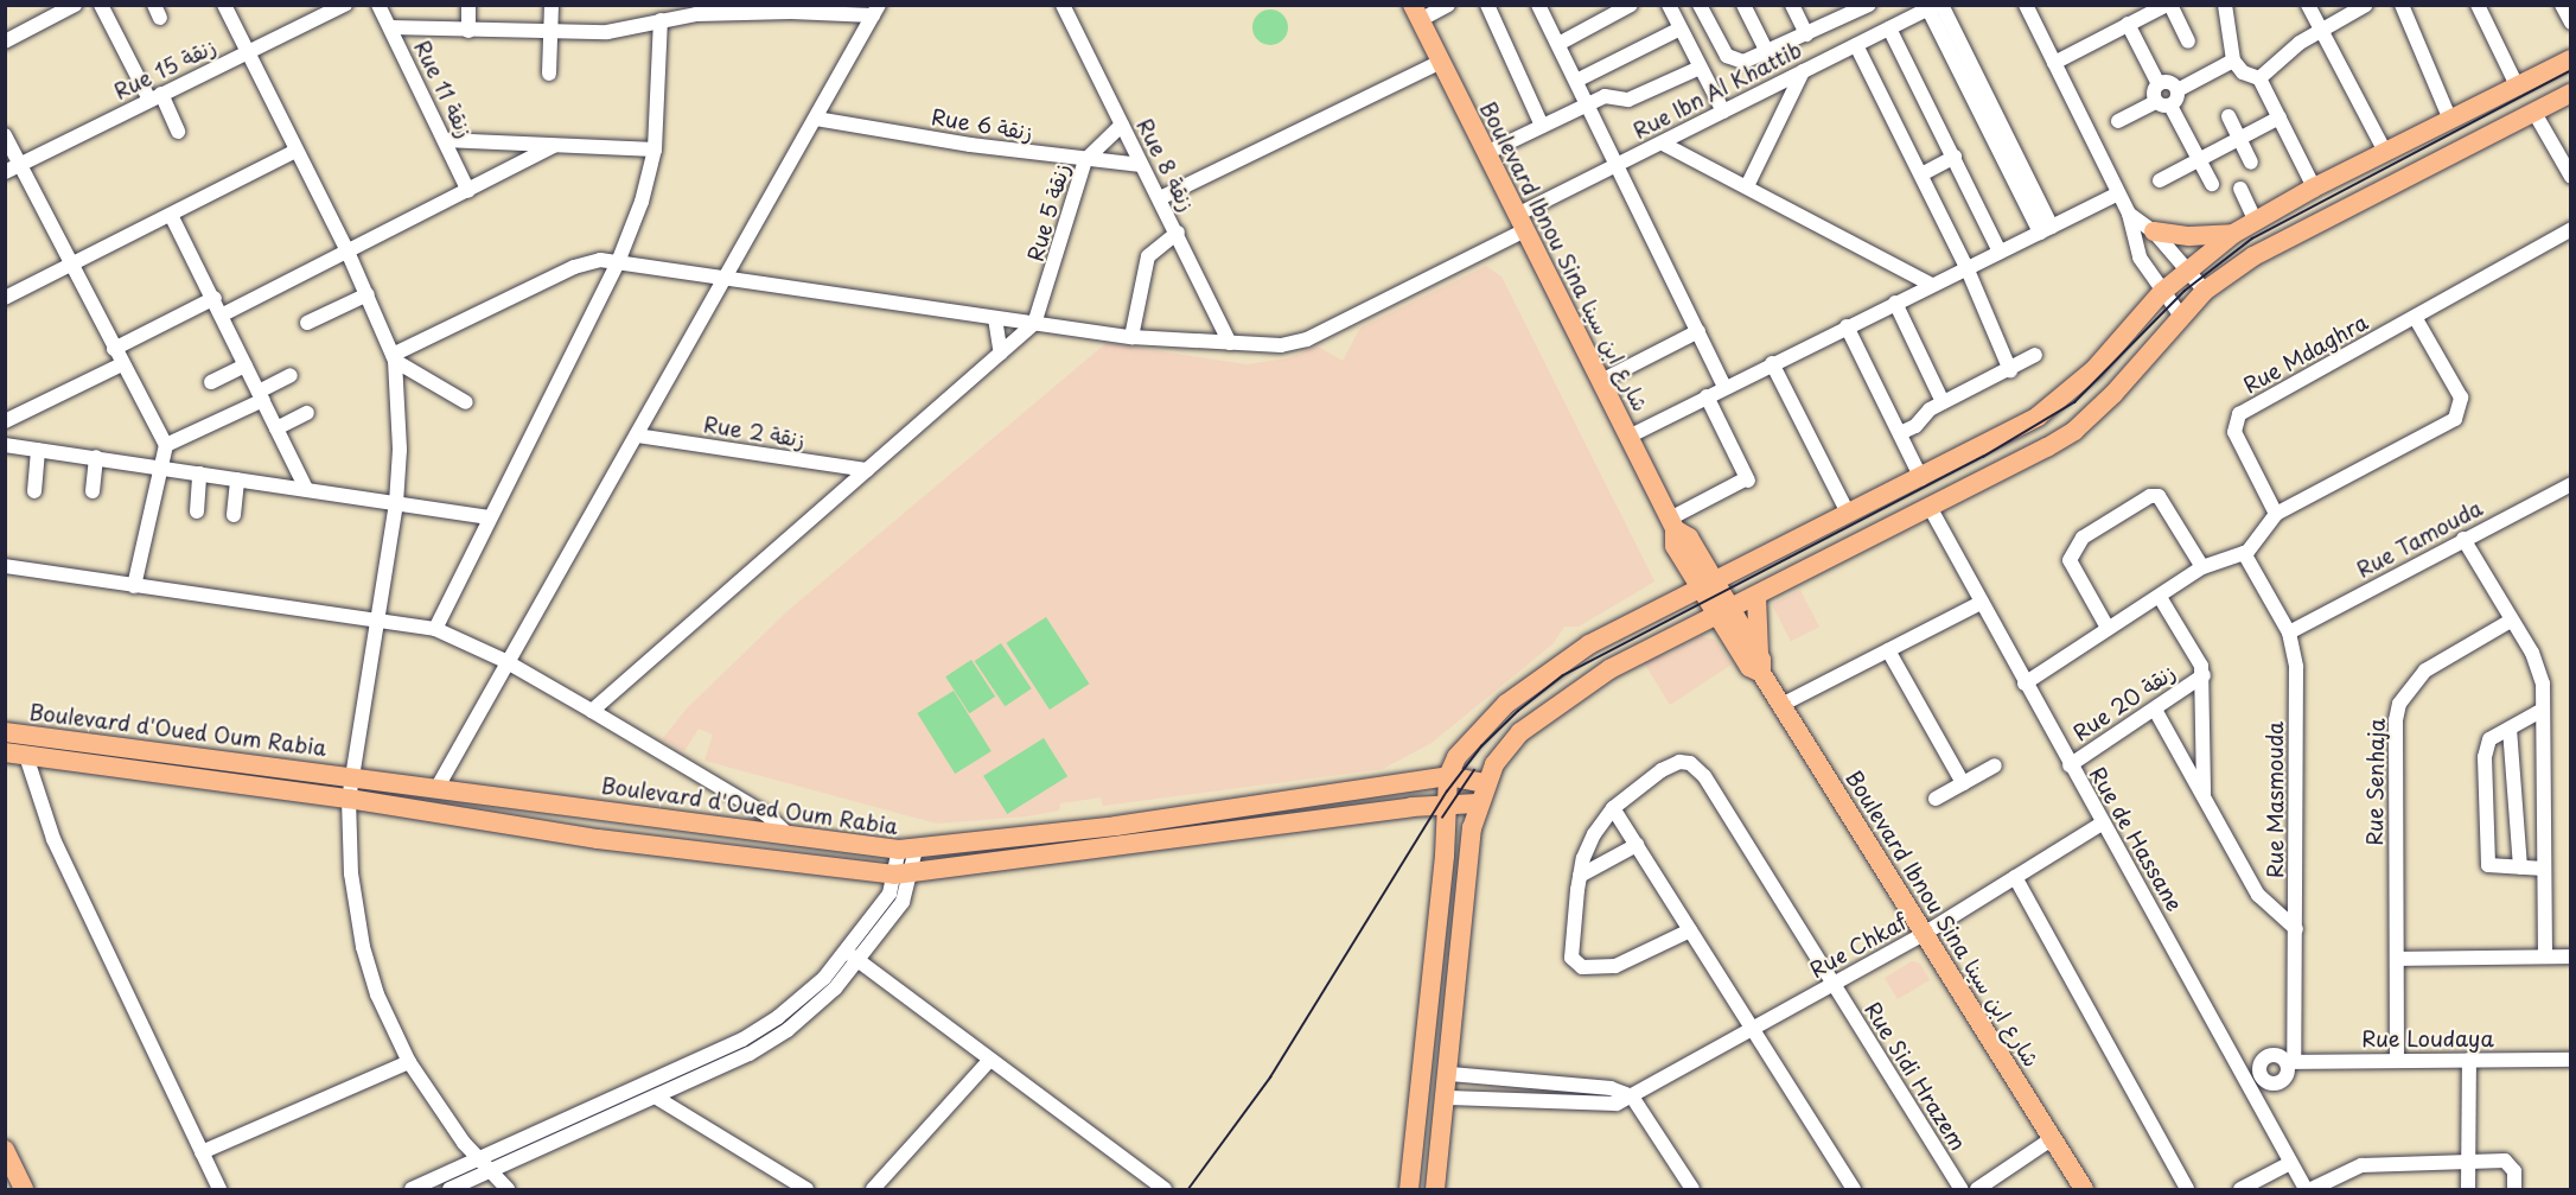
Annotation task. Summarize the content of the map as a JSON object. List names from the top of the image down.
{
  "streets": {
    "main road": ["Boulevard Ibnou Sina شارع ابن سينا", "Boulevard d'Oued Oum Rabia"],
    "street": [
      "Rue 15 زنقة",
      "Rue 11 زنقة",
      "Rue Ibn Al Khattib",
      "Rue 6 زنقة",
      "Rue 8 زنقة",
      "Rue 5 زنقة",
      "Rue Mdaghra",
      "Rue 2 زنقة",
      "Rue Tamouda",
      "Rue 20 زنقة",
      "Rue Senhaja",
      "Rue Masmouda",
      "Rue de Hassane",
      "Rue Chkaf",
      "Rue Loudaya",
      "Rue Sidi Hrazem"
    ]
  },
  "crossings": [
    ["Rue Ibn Al Khattib", "Rue 8 زنقة"],
    ["Rue Ibn Al Khattib", "Rue 5 زنقة"],
    ["Rue Ibn Al Khattib", "Boulevard Ibnou Sina شارع ابن سينا"],
    ["Rue 6 زنقة", "Rue 8 زنقة"],
    ["Rue 6 زنقة", "Rue 5 زنقة"],
    ["Rue 8 زنقة", "Rue 5 زنقة"],
    ["Boulevard Ibnou Sina شارع ابن سينا", "Rue Chkaf"],
    ["Rue Tamouda", "Rue Masmouda"],
    ["Rue 20 زنقة", "Rue de Hassane"],
    ["Rue Senhaja", "Rue Loudaya"],
    ["Rue Masmouda", "Rue Loudaya"],
    ["Rue de Hassane", "Rue Chkaf"],
    ["Rue Chkaf", "Rue Sidi Hrazem"]
  ]
}
